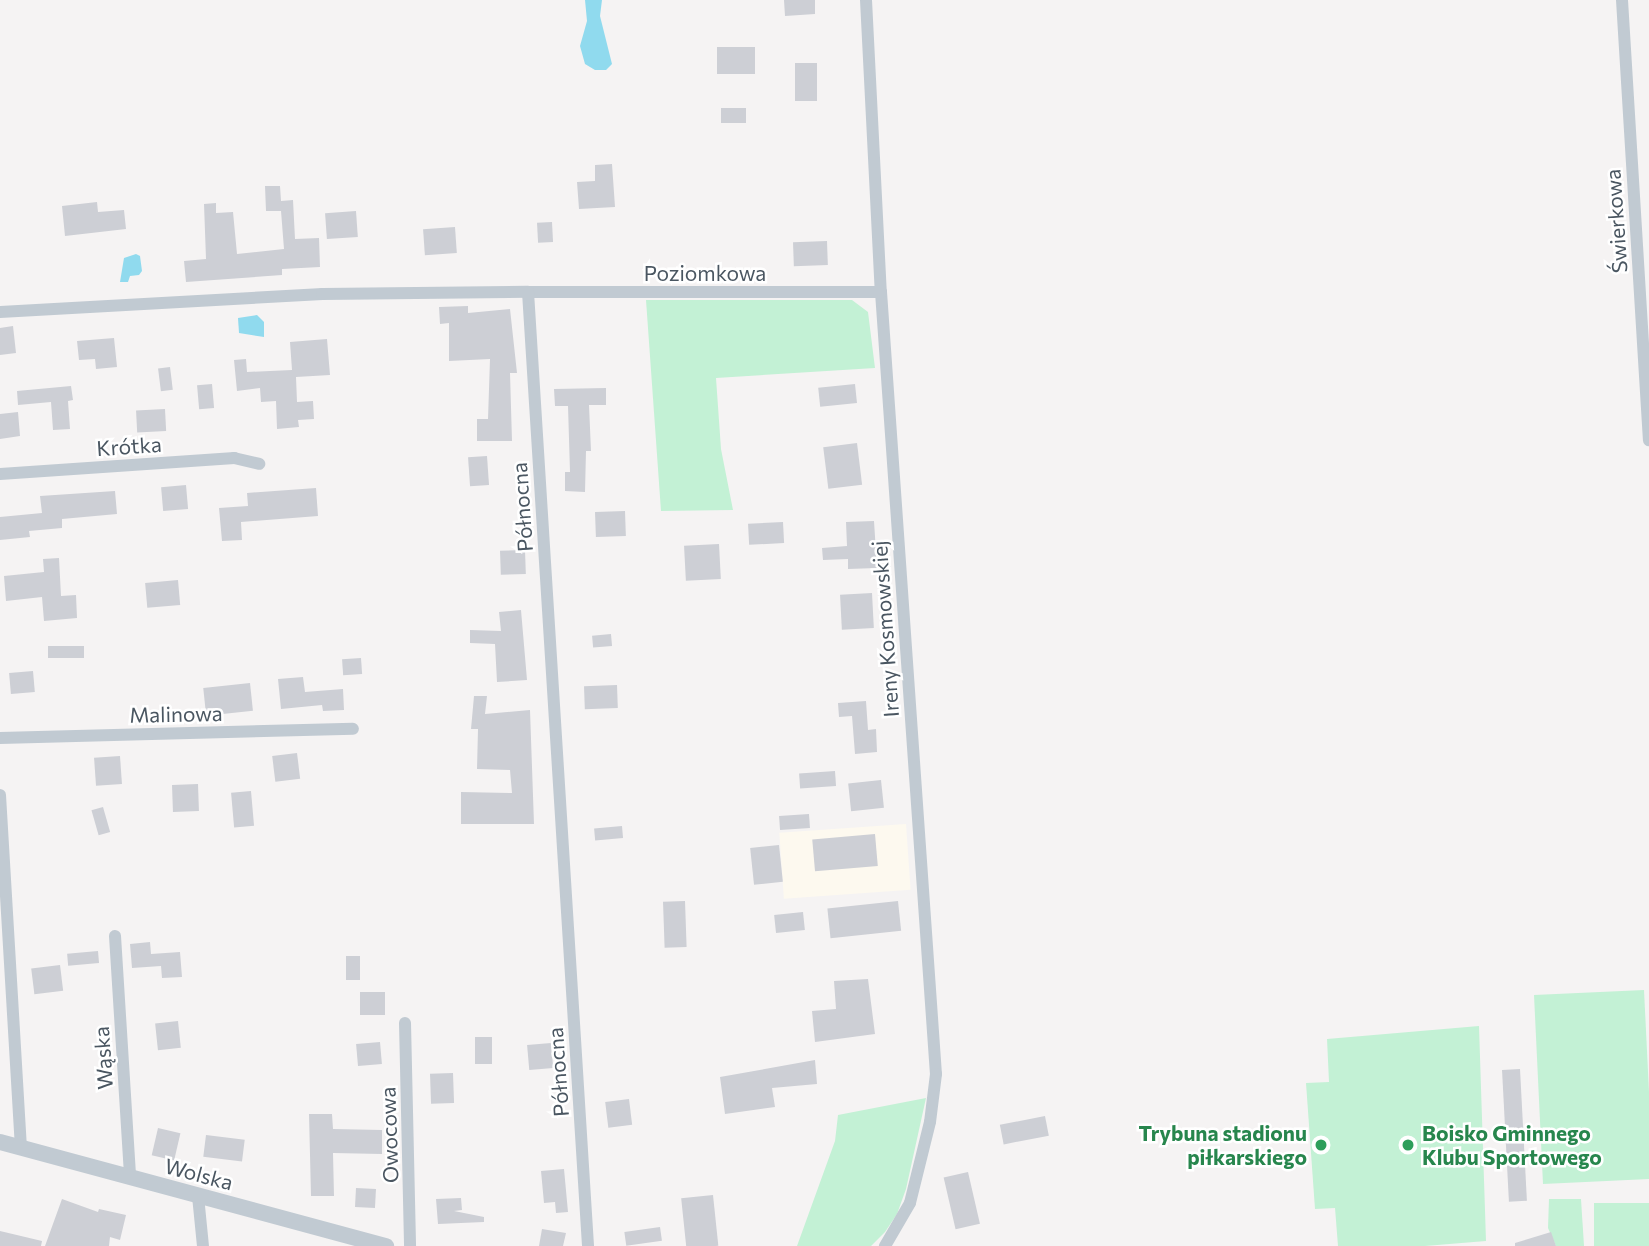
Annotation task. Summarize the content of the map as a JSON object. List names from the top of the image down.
{
  "streets": {
    "street": [
      "Świerkowa",
      "Poziomkowa",
      "Krótka",
      "Północna",
      "Ireny Kosmowskiej",
      "Malinowa",
      "Wąska",
      "Owocowa",
      "Wolska"
    ]
  },
  "crossings": [
    ["Poziomkowa", "Północna"],
    ["Poziomkowa", "Ireny Kosmowskiej"],
    ["Wąska", "Wolska"]
  ],
  "places": ["Trybuna stadionu piłkarskiego", "Boisko Gminnego Klubu Sportowego"]
}
